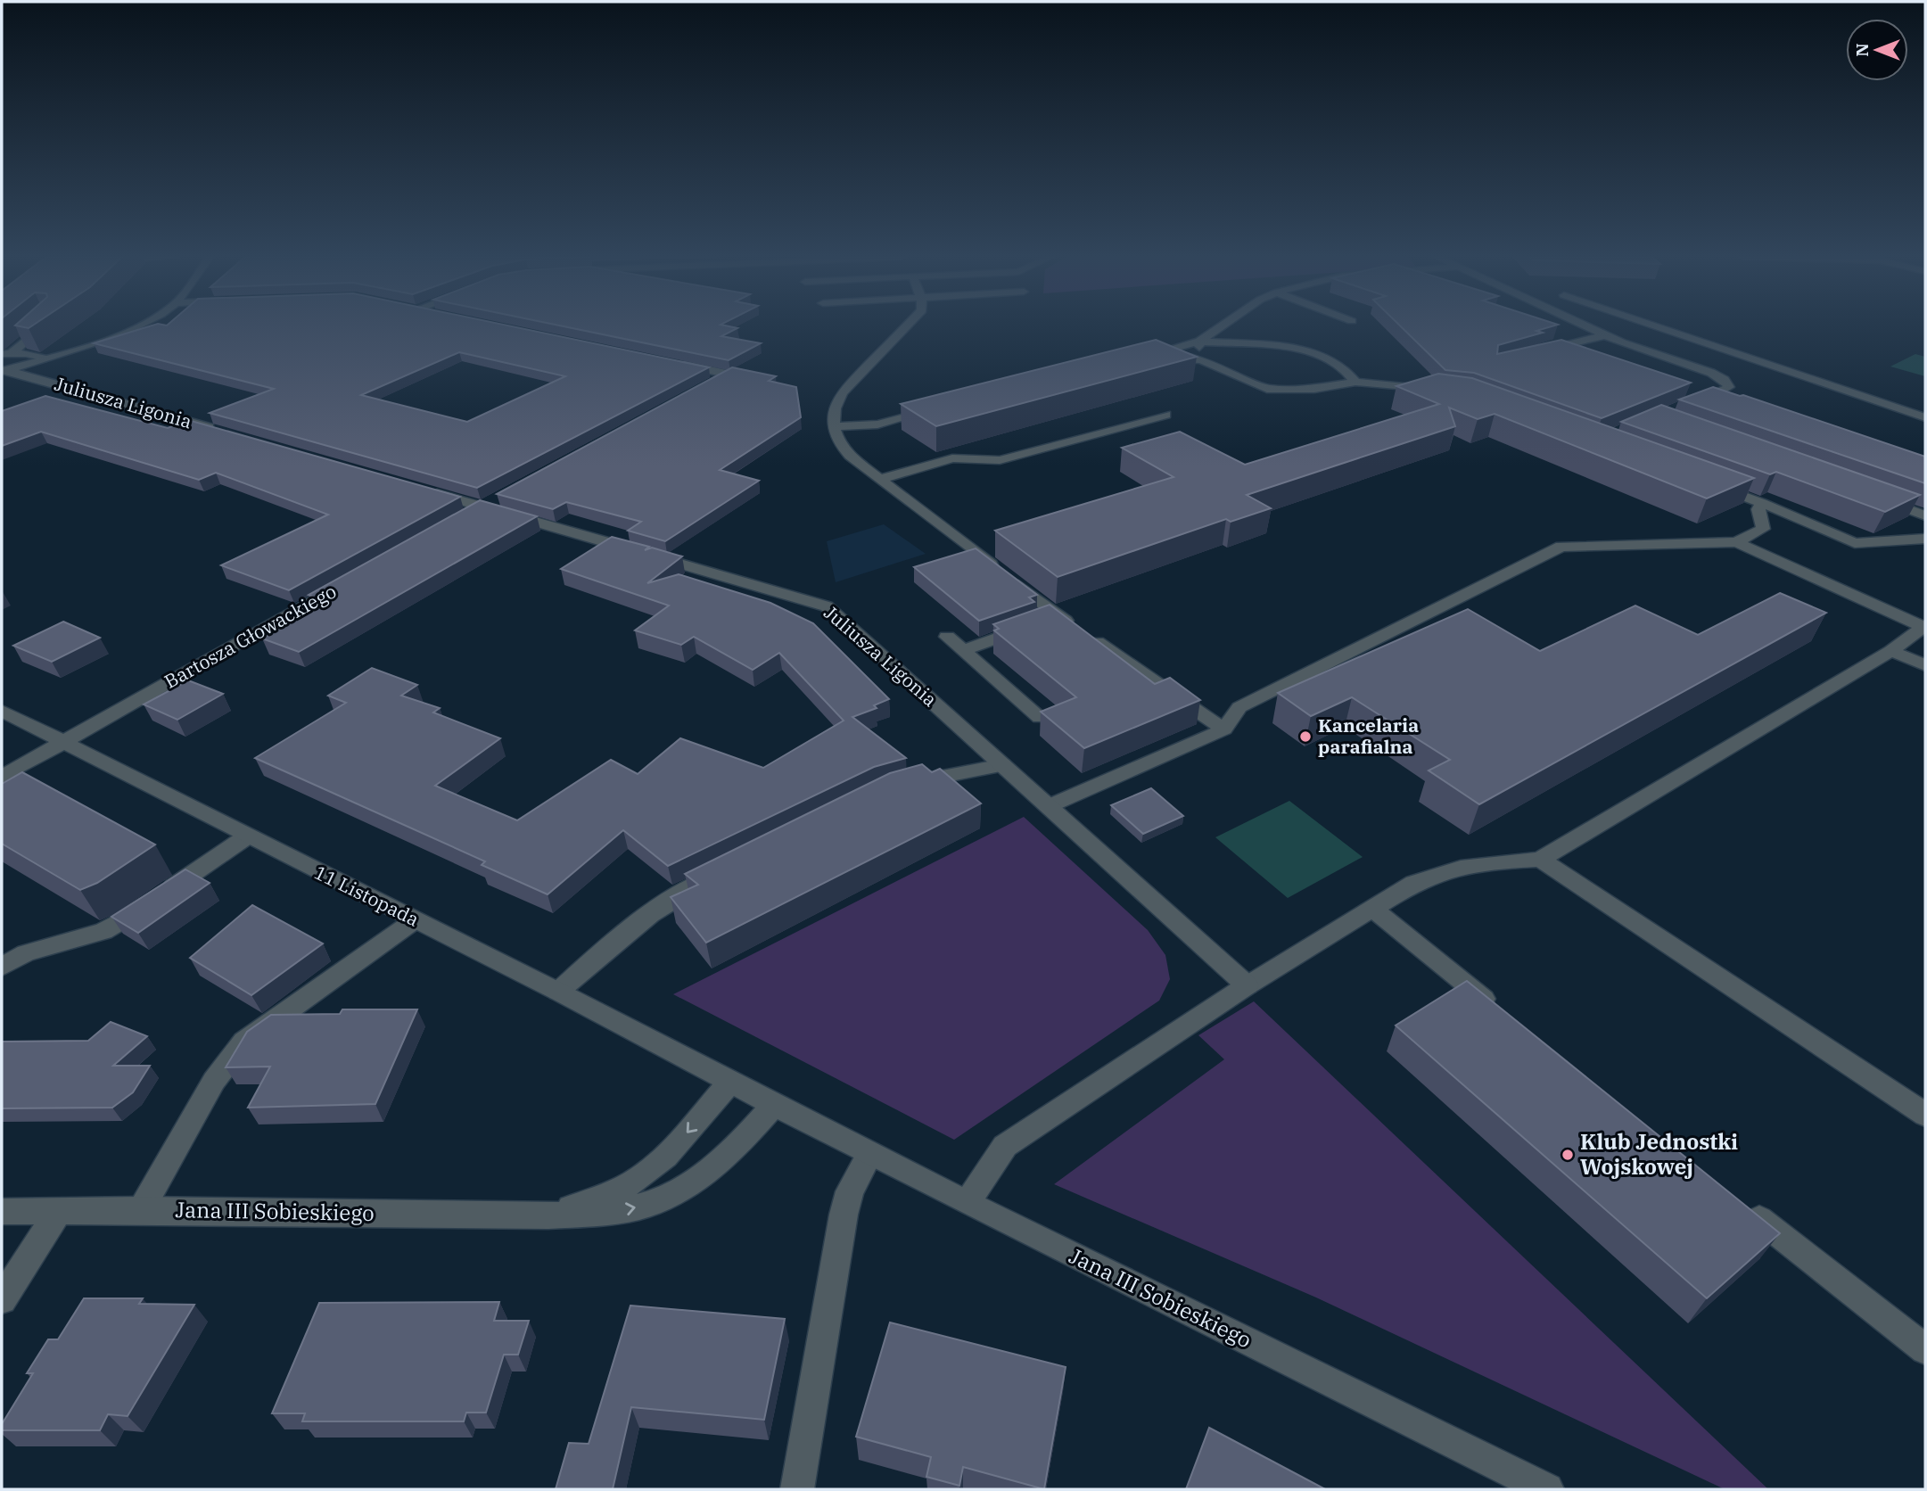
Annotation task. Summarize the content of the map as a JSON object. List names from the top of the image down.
{
  "streets": {
    "street": [
      "Juliusza Ligonia",
      "Bartosza Głowackiego",
      "11 Listopada",
      "Jana III Sobieskiego"
    ]
  },
  "crossings": [
    ["Bartosza Głowackiego", "11 Listopada"],
    ["11 Listopada", "Jana III Sobieskiego"]
  ],
  "places": ["Kancelaria parafialna", "Klub Jednostki Wojskowej"],
  "north": "left"
}
